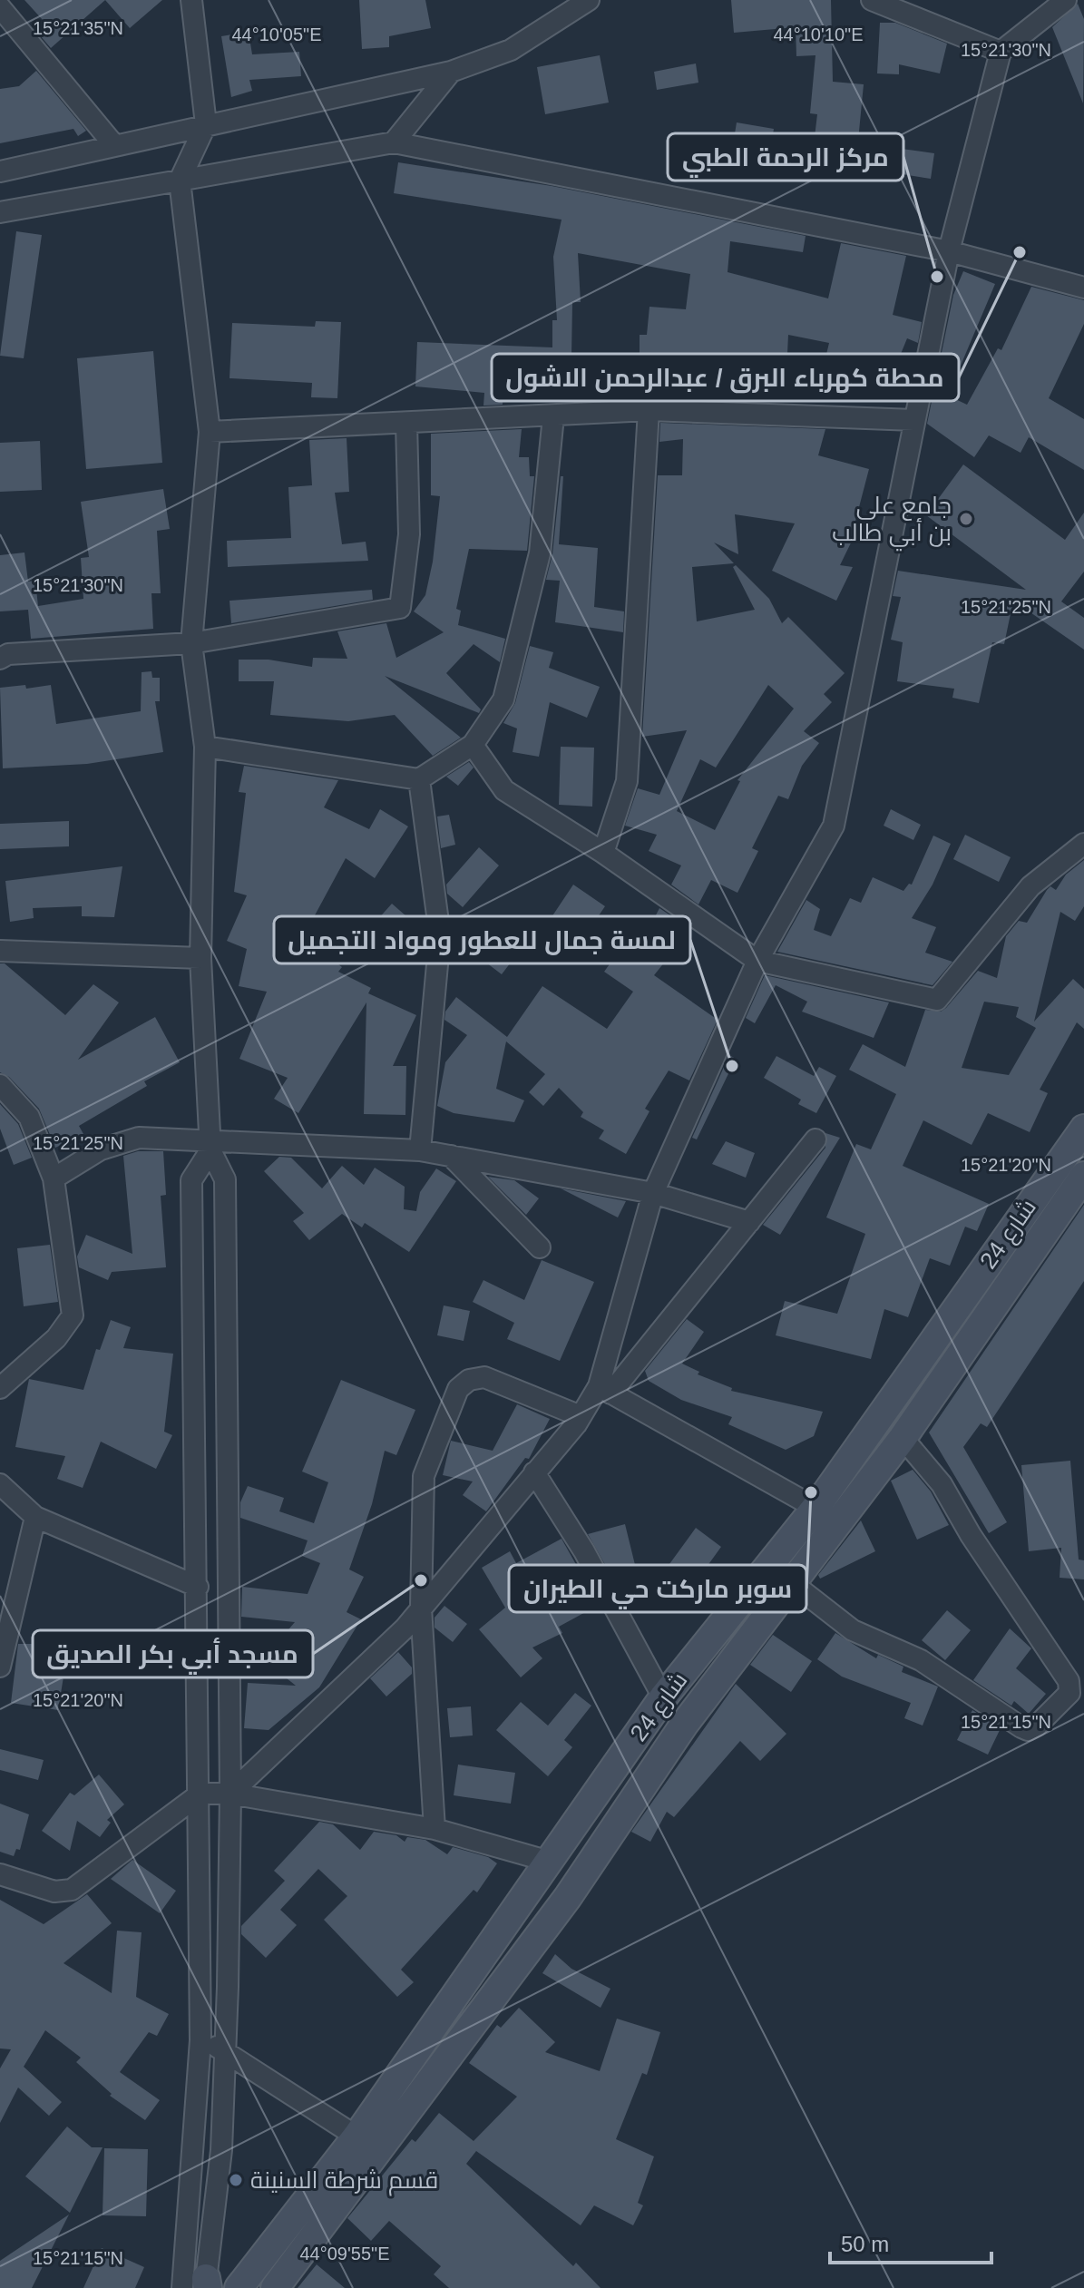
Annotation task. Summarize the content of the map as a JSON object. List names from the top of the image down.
{
  "streets": {
    "street": ["شارع 24"]
  },
  "places": [
    "محطة كهرباء البرق / عبدالرحمن الاشول",
    "مركز الرحمة الطبي",
    "جامع علي بن أبي طالب",
    "لمسة جمال للعطور ومواد التجميل",
    "سوبر ماركت حي الطيران",
    "مسجد أبي بكر الصديق",
    "قسم شرطة السنينة"
  ],
  "scale_bar": "50 m",
  "coordinates": [
    "15°21'35\"N",
    "44°10'05\"E",
    "44°10'10\"E",
    "15°21'30\"N",
    "15°21'25\"N",
    "15°21'20\"N",
    "15°21'15\"N",
    "44°09'55\"E"
  ]
}
